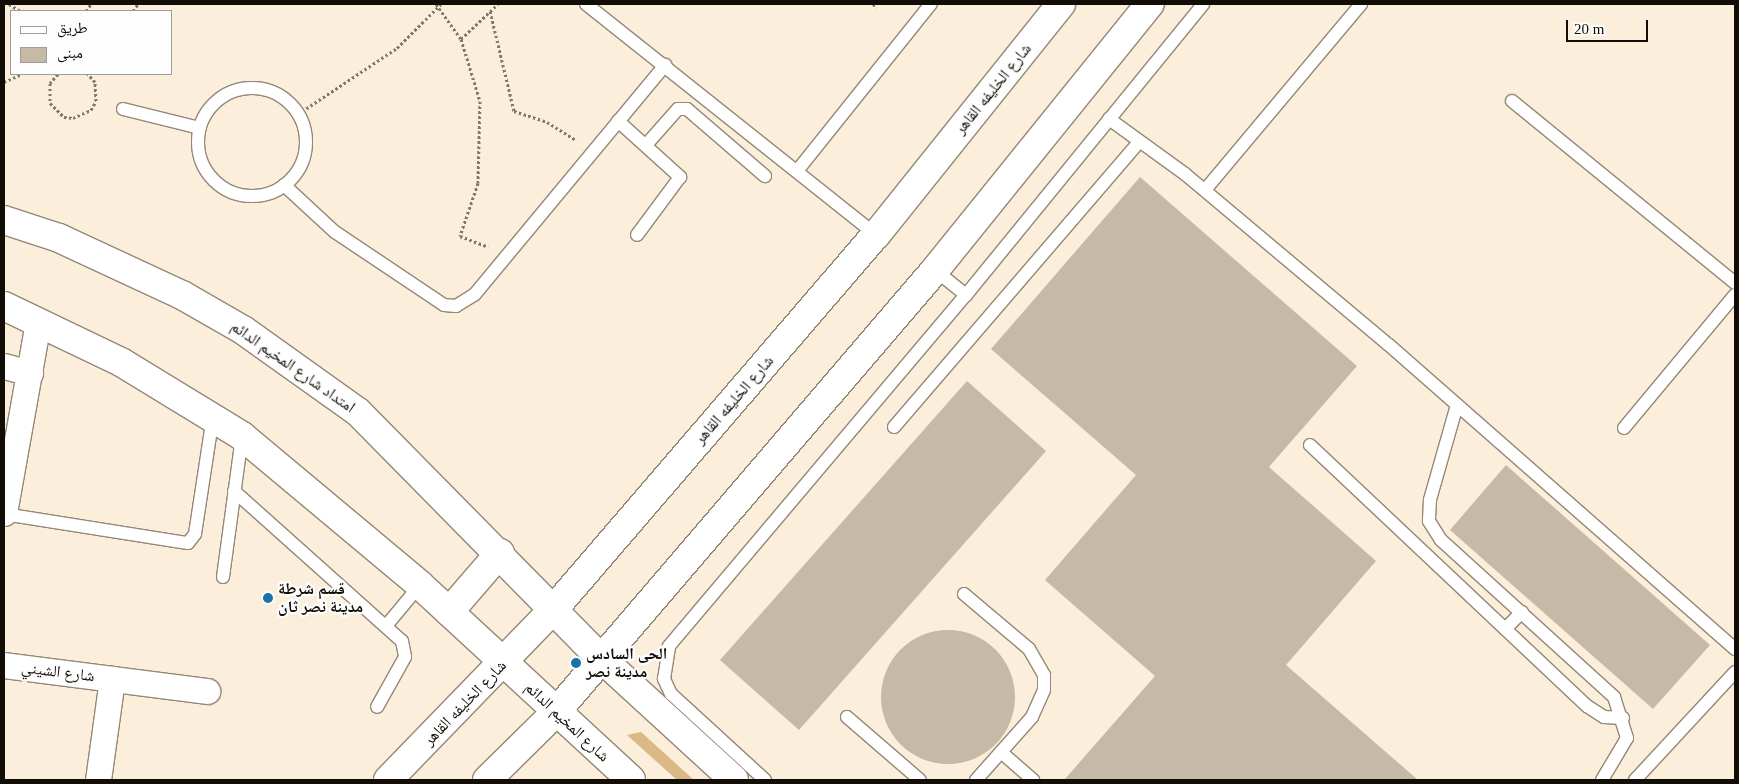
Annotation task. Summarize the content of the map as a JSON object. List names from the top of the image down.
{
  "streets": {
    "main road": ["شارع الخليفه القاهر", "امتداد شارع المخيم الدائم", "شارع المخيم الدائم"],
    "street": ["شارع الشيني"]
  },
  "crossings": [
    ["شارع الخليفه القاهر", "امتداد شارع المخيم الدائم"],
    ["شارع الخليفه القاهر", "شارع المخيم الدائم"]
  ],
  "places": ["قسم شرطة مدينة نصر ثان", "الحى السادس مدينة نصر"],
  "legend": ["طريق", "مبنى"],
  "scale_bar": "20 m"
}
